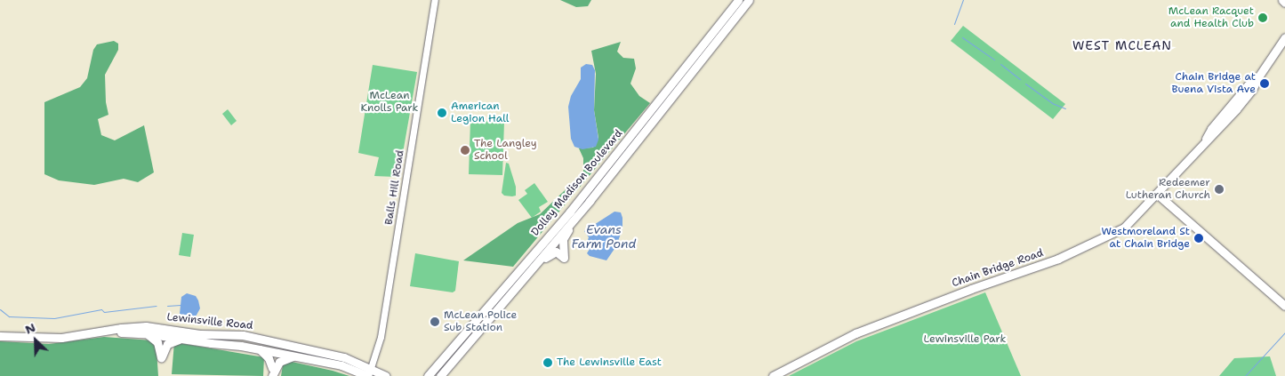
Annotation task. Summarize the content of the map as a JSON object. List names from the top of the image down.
{
  "streets": {
    "main road": ["Dolley Madison Boulevard", "Chain Bridge Road", "Lewinsville Road"],
    "street": ["Balls Hill Road"]
  },
  "crossings": [
    ["Balls Hill Road", "Lewinsville Road"]
  ],
  "districts": ["WEST MCLEAN"],
  "water": ["Evans Farm Pond"],
  "parks": ["McLean Knolls Park", "Lewinsville Park"],
  "places": [
    "McLean Racquet and Health Club",
    "Chain Bridge at Buena Vista Ave",
    "American Legion Hall",
    "The Langley School",
    "Redeemer Lutheran Church",
    "Westmoreland St at Chain Bridge",
    "McLean Police Sub Station",
    "The Lewinsville East"
  ],
  "north": "top left"
}
